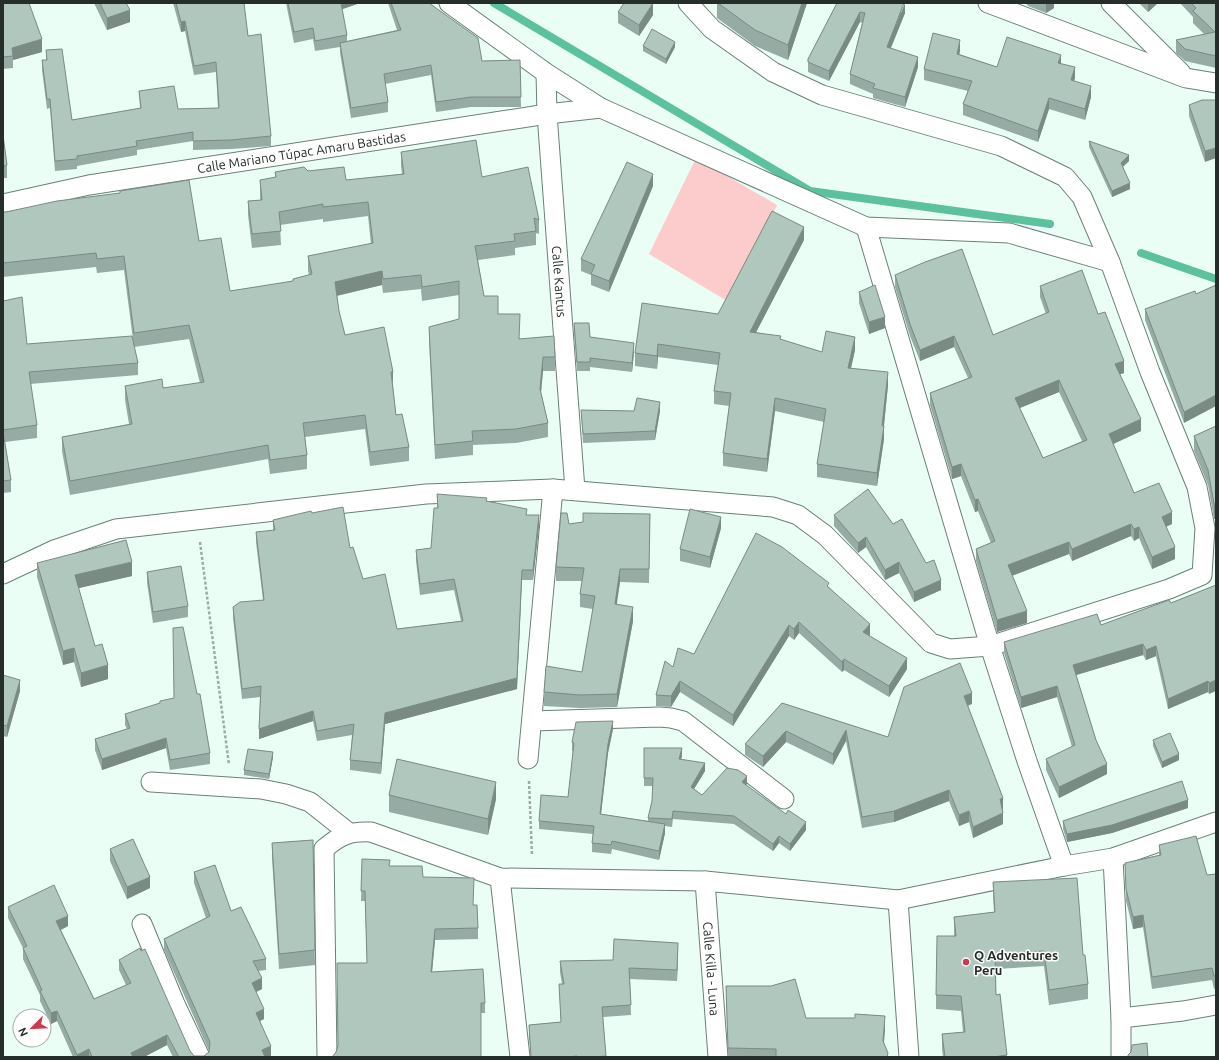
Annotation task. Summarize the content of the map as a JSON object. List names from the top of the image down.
{
  "streets": {
    "street": ["Calle Mariano Túpac Amaru Bastidas", "Calle Kantus", "Calle Killa - Luna"]
  },
  "crossings": [
    ["Calle Mariano Túpac Amaru Bastidas", "Calle Kantus"]
  ],
  "places": ["Q Adventures Peru"],
  "north": "bottom left"
}
